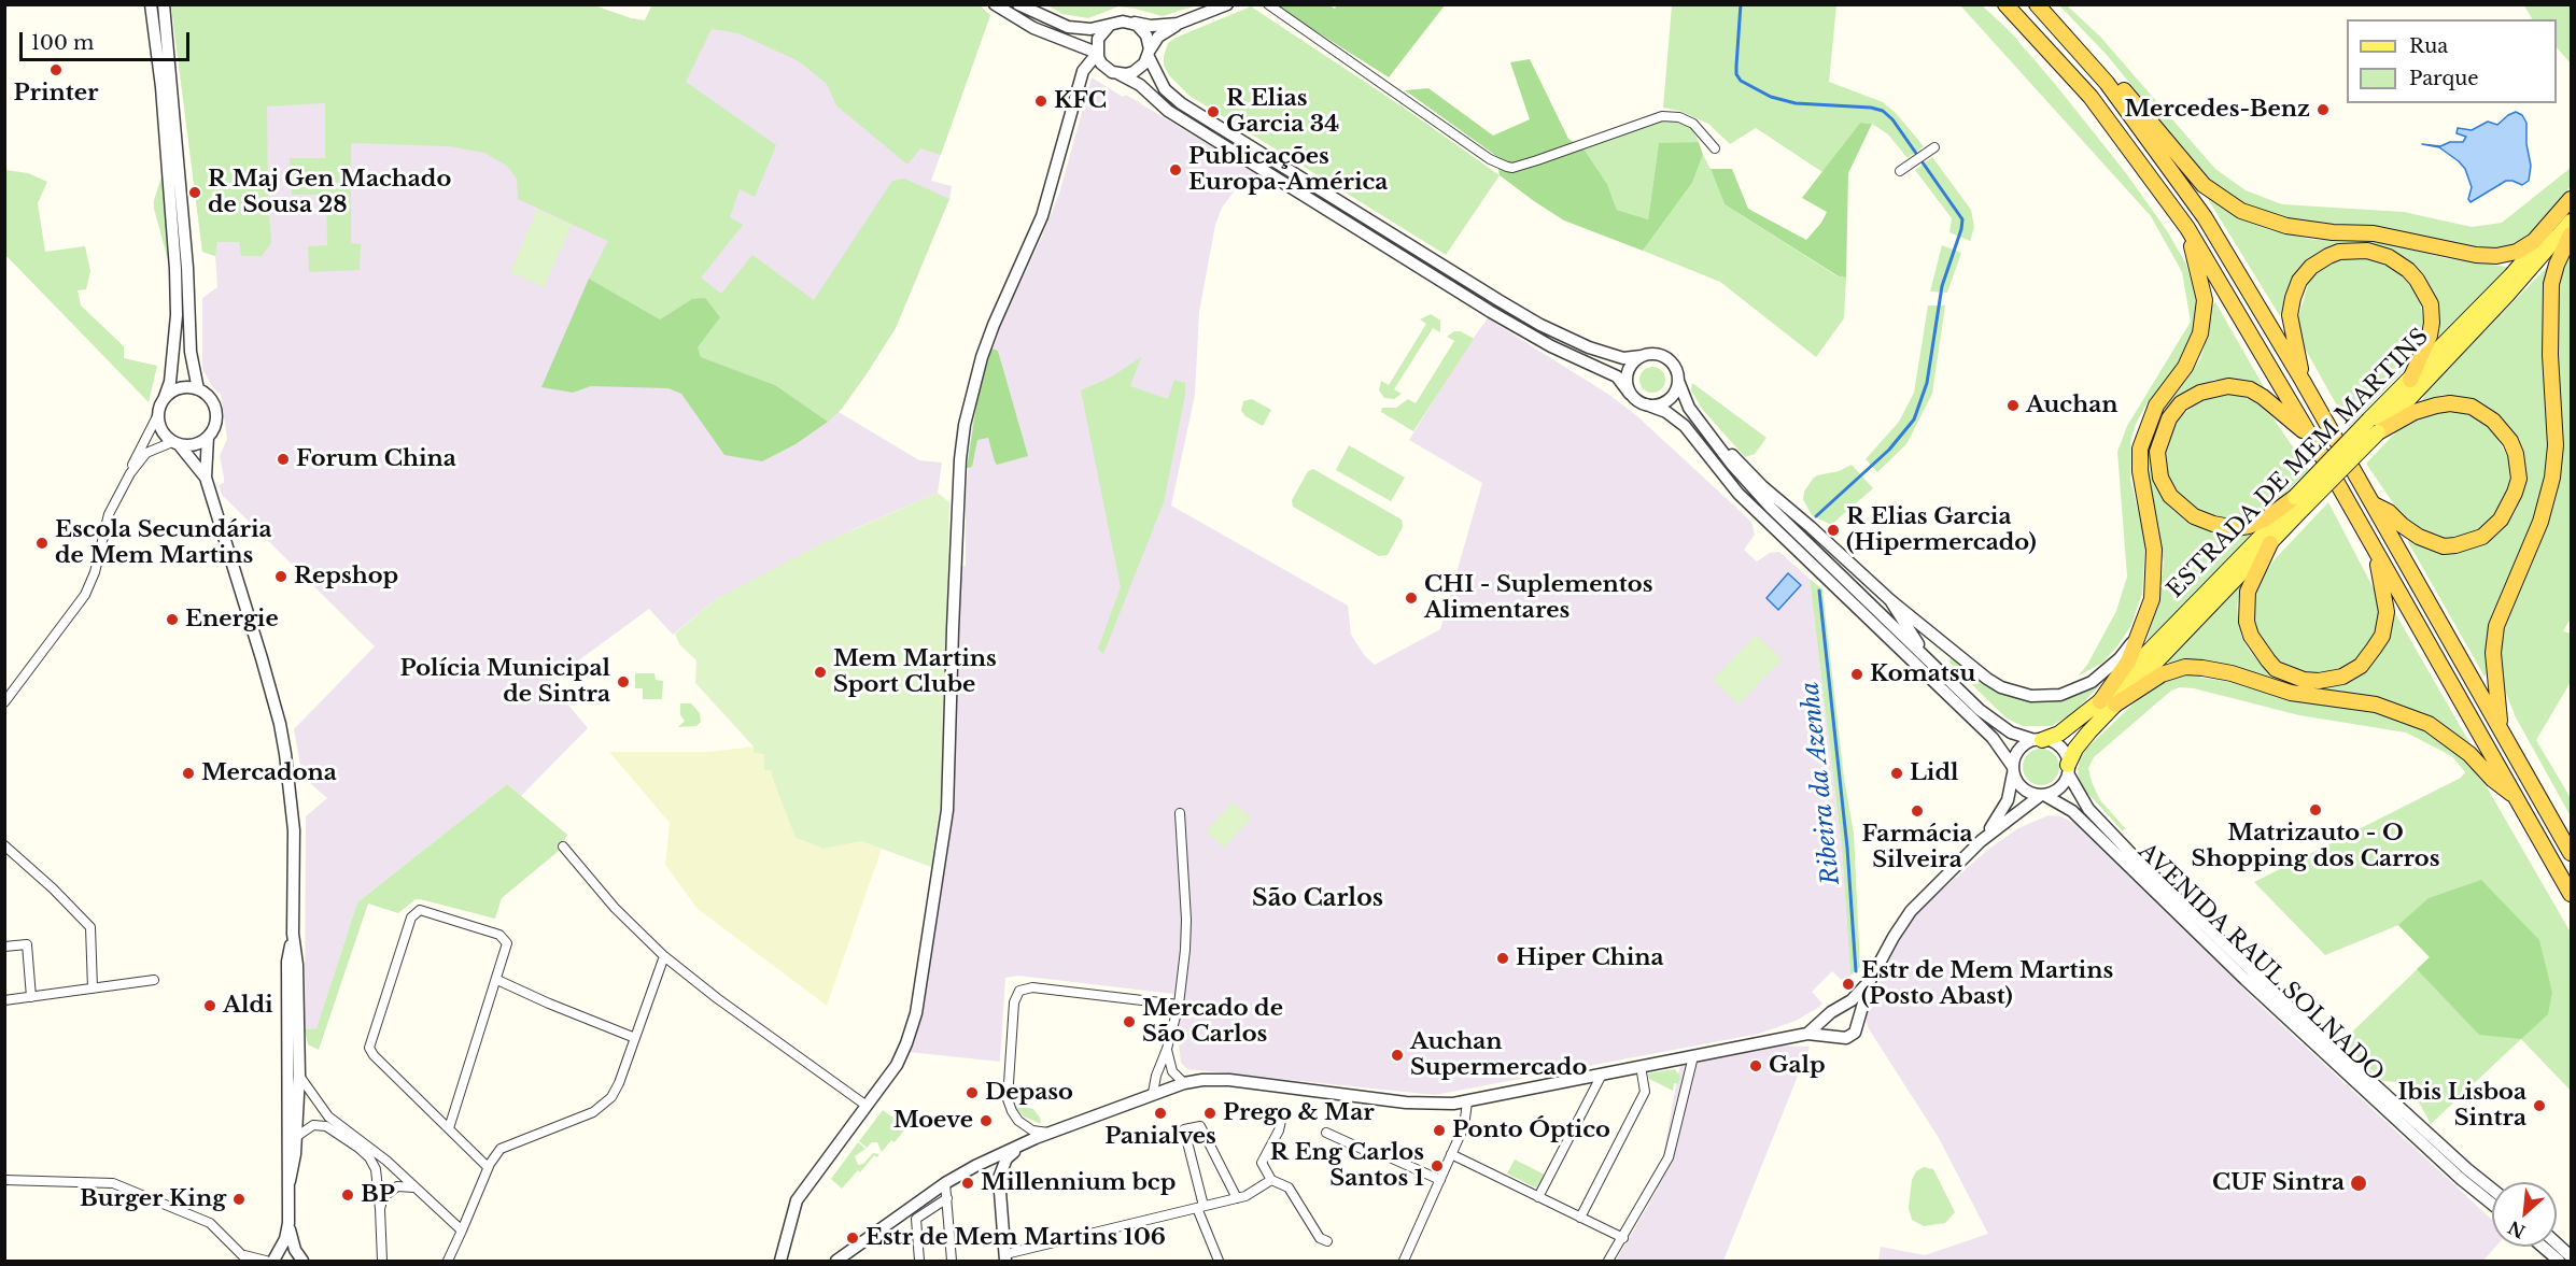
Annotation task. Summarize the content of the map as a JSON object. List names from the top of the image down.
{
  "streets": {
    "main road": ["ESTRADA DE MEM MARTINS"],
    "street": ["AVENIDA RAUL SOLNADO"]
  },
  "crossings": [
    ["ESTRADA DE MEM MARTINS", "AVENIDA RAUL SOLNADO"]
  ],
  "districts": ["São Carlos"],
  "water": ["Ribeira da Azenha"],
  "places": [
    "Printer",
    "KFC",
    "Mercedes-Benz",
    "R Elias Garcia 34",
    "Publicações Europa-América",
    "R Maj Gen Machado de Sousa 28",
    "Auchan",
    "Forum China",
    "R Elias Garcia (Hipermercado)",
    "Escola Secundária de Mem Martins",
    "Repshop",
    "CHI - Suplementos Alimentares",
    "Energie",
    "Mem Martins Sport Clube",
    "Komatsu",
    "Polícia Municipal de Sintra",
    "Mercadona",
    "Lidl",
    "Matrizauto - O Shopping dos Carros",
    "Farmácia Silveira",
    "Hiper China",
    "Estr de Mem Martins (Posto Abast)",
    "Aldi",
    "Mercado de São Carlos",
    "Auchan Supermercado",
    "Galp",
    "Depaso",
    "Ibis Lisboa Sintra",
    "Panialves",
    "Prego & Mar",
    "Moeve",
    "Ponto Óptico",
    "R Eng Carlos Santos 1",
    "Millennium bcp",
    "CUF Sintra",
    "BP",
    "Burger King",
    "Estr de Mem Martins 106"
  ],
  "legend": ["Rua", "Parque"],
  "scale_bar": "100 m",
  "north": "bottom left"
}
